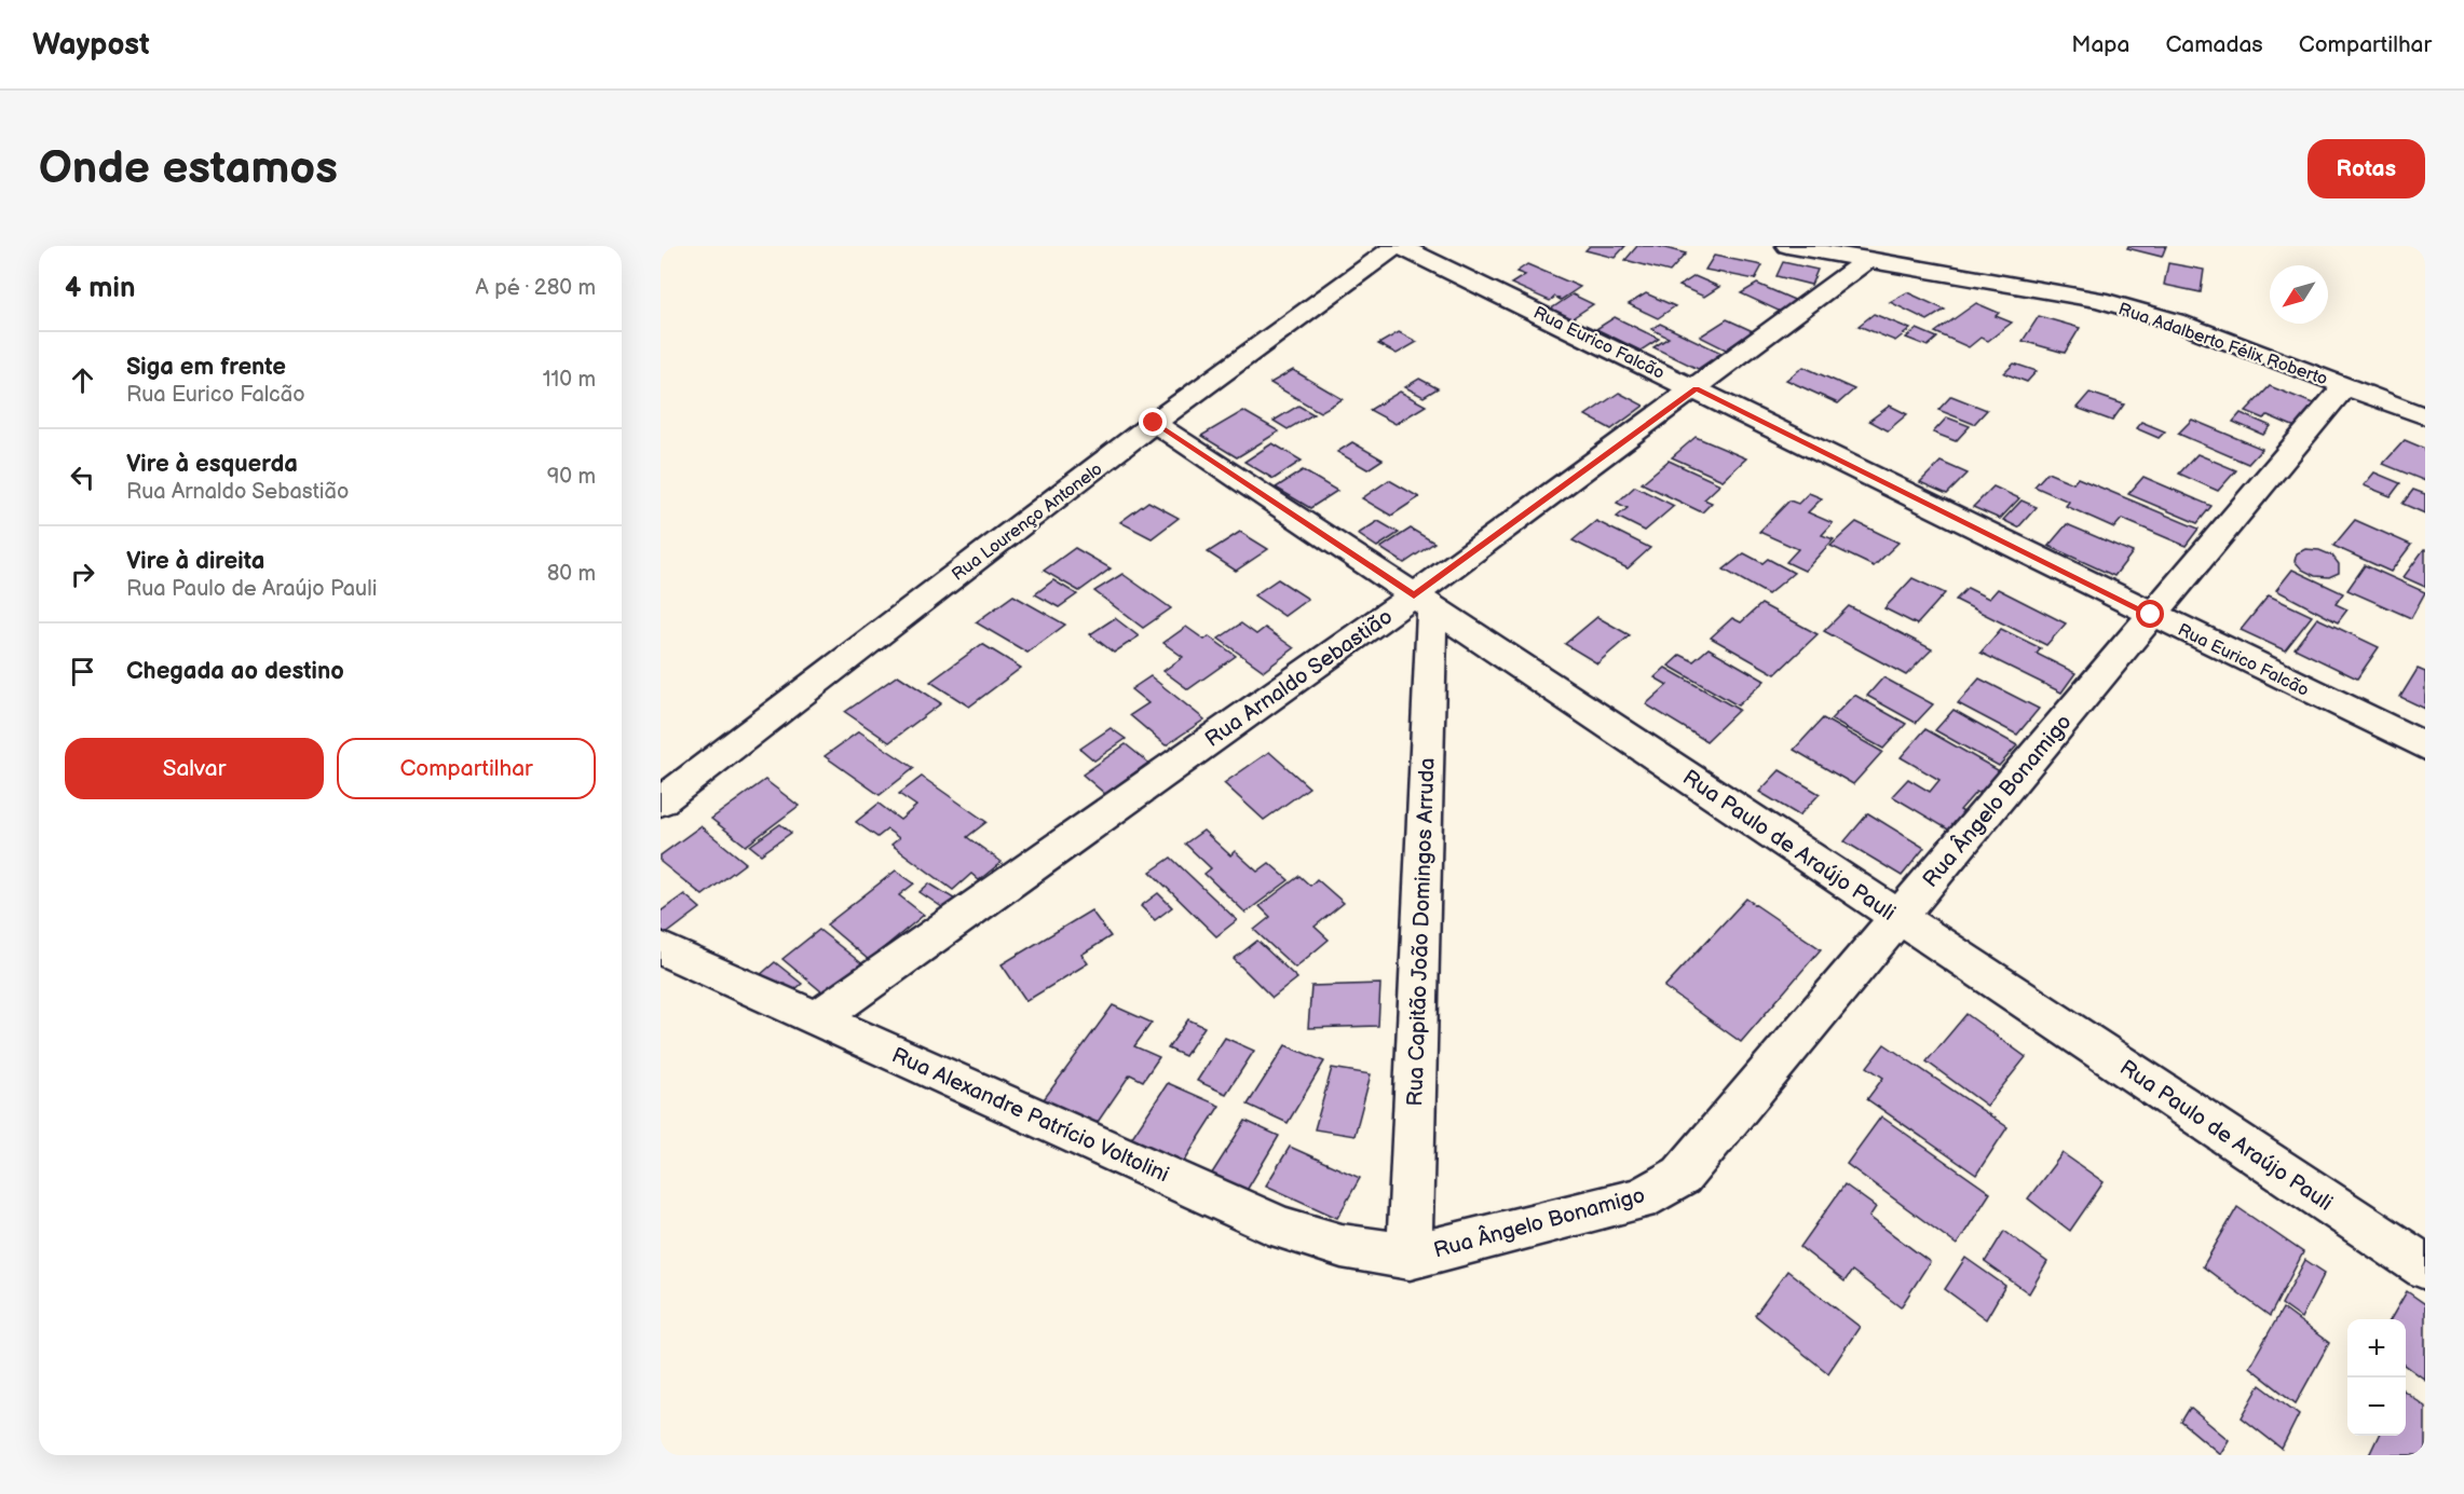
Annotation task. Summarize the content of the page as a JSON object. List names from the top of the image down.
{
  "streets": {
    "street": [
      "Rua Eurico Falcão",
      "Rua Adalberto Félix Roberto",
      "Rua Lourenço Antonelo",
      "Rua Arnaldo Sebastião",
      "Rua Ângelo Bonamigo",
      "Rua Paulo de Araújo Pauli",
      "Rua Capitão João Domingos Arruda",
      "Rua Alexandre Patrício Voltolini"
    ]
  },
  "crossings": [
    ["Rua Eurico Falcão", "Rua Lourenço Antonelo"],
    ["Rua Eurico Falcão", "Rua Arnaldo Sebastião"],
    ["Rua Eurico Falcão", "Rua Ângelo Bonamigo"],
    ["Rua Adalberto Félix Roberto", "Rua Arnaldo Sebastião"],
    ["Rua Adalberto Félix Roberto", "Rua Ângelo Bonamigo"],
    ["Rua Lourenço Antonelo", "Rua Paulo de Araújo Pauli"],
    ["Rua Arnaldo Sebastião", "Rua Paulo de Araújo Pauli"],
    ["Rua Arnaldo Sebastião", "Rua Capitão João Domingos Arruda"],
    ["Rua Arnaldo Sebastião", "Rua Alexandre Patrício Voltolini"],
    ["Rua Ângelo Bonamigo", "Rua Paulo de Araújo Pauli"],
    ["Rua Ângelo Bonamigo", "Rua Capitão João Domingos Arruda"],
    ["Rua Ângelo Bonamigo", "Rua Alexandre Patrício Voltolini"],
    ["Rua Paulo de Araújo Pauli", "Rua Capitão João Domingos Arruda"],
    ["Rua Capitão João Domingos Arruda", "Rua Alexandre Patrício Voltolini"]
  ],
  "north": "bottom left",
  "page": {
    "header": "Waypost",
    "nav": ["Mapa", "Camadas", "Compartilhar"],
    "buttons": [
      "Rotas",
      ["Salvar", "Compartilhar"]
    ],
    "title": "Onde estamos",
    "heading": ["4 min", "A pé · 280 m"],
    "list": [
      ["Siga em frente", "Rua Eurico Falcão", "110 m"],
      ["Vire à esquerda", "Rua Arnaldo Sebastião", "90 m"],
      ["Vire à direita", "Rua Paulo de Araújo Pauli", "80 m"],
      "Chegada ao destino"
    ],
    "map_buttons": ["+", "−"]
  }
}
